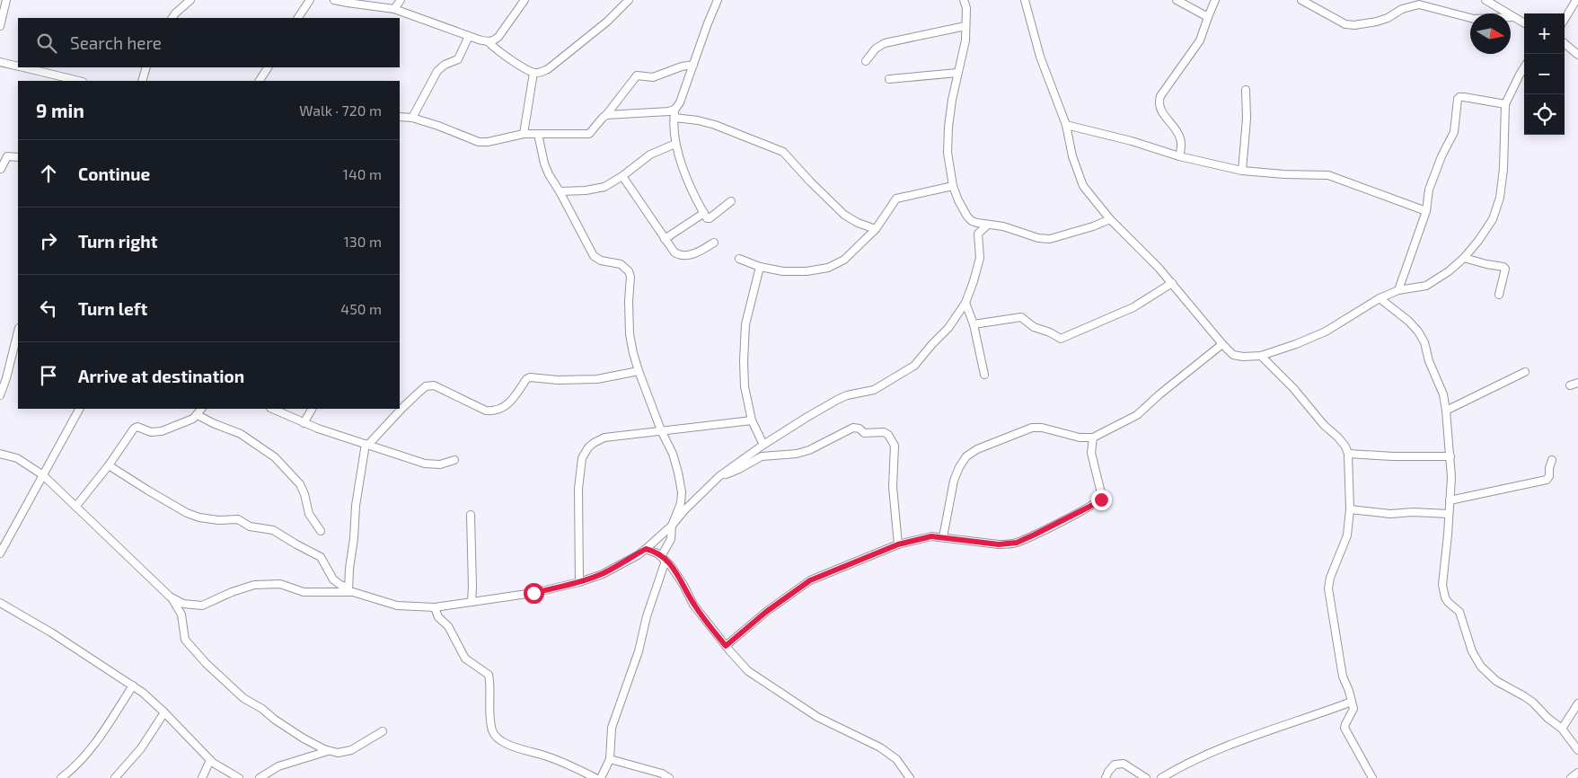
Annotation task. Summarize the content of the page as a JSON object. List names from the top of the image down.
{
  "north": "right",
  "page": {
    "map_buttons": ["+", "−"],
    "search": "Search here",
    "heading": ["9 min", "Walk · 720 m"],
    "list": [
      ["Continue", "140 m"],
      ["Turn right", "130 m"],
      ["Turn left", "450 m"],
      "Arrive at destination"
    ]
  }
}
